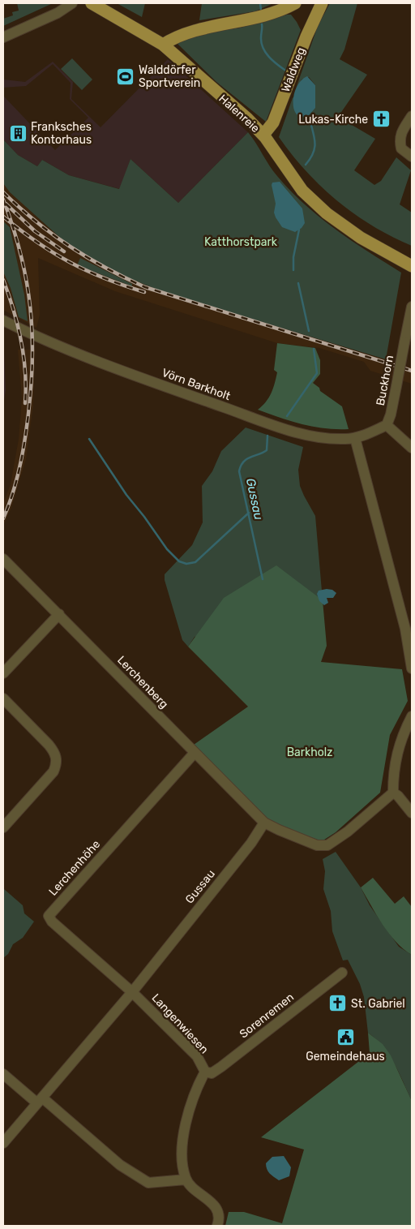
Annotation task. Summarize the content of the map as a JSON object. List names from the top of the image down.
{
  "streets": {
    "main road": ["Waldweg", "Halenreie"],
    "street": [
      "Buckhorn",
      "Vörn Barkholt",
      "Lerchenberg",
      "Lerchenhöhe",
      "Gussau",
      "Sorenremen",
      "Langenwiesen"
    ]
  },
  "crossings": [
    ["Waldweg", "Halenreie"],
    ["Buckhorn", "Vörn Barkholt"],
    ["Lerchenberg", "Lerchenhöhe"],
    ["Lerchenberg", "Gussau"],
    ["Lerchenhöhe", "Gussau"],
    ["Lerchenhöhe", "Langenwiesen"],
    ["Gussau", "Langenwiesen"],
    ["Sorenremen", "Langenwiesen"]
  ],
  "water": ["Gussau"],
  "parks": ["Katthorstpark", "Barkholz"],
  "places": {
    "sports": ["Walddörfer Sportverein"],
    "church": ["Lukas-Kirche", "St. Gabriel"],
    "building": ["Franksches Kontorhaus"],
    "public building": ["Gemeindehaus"]
  }
}
